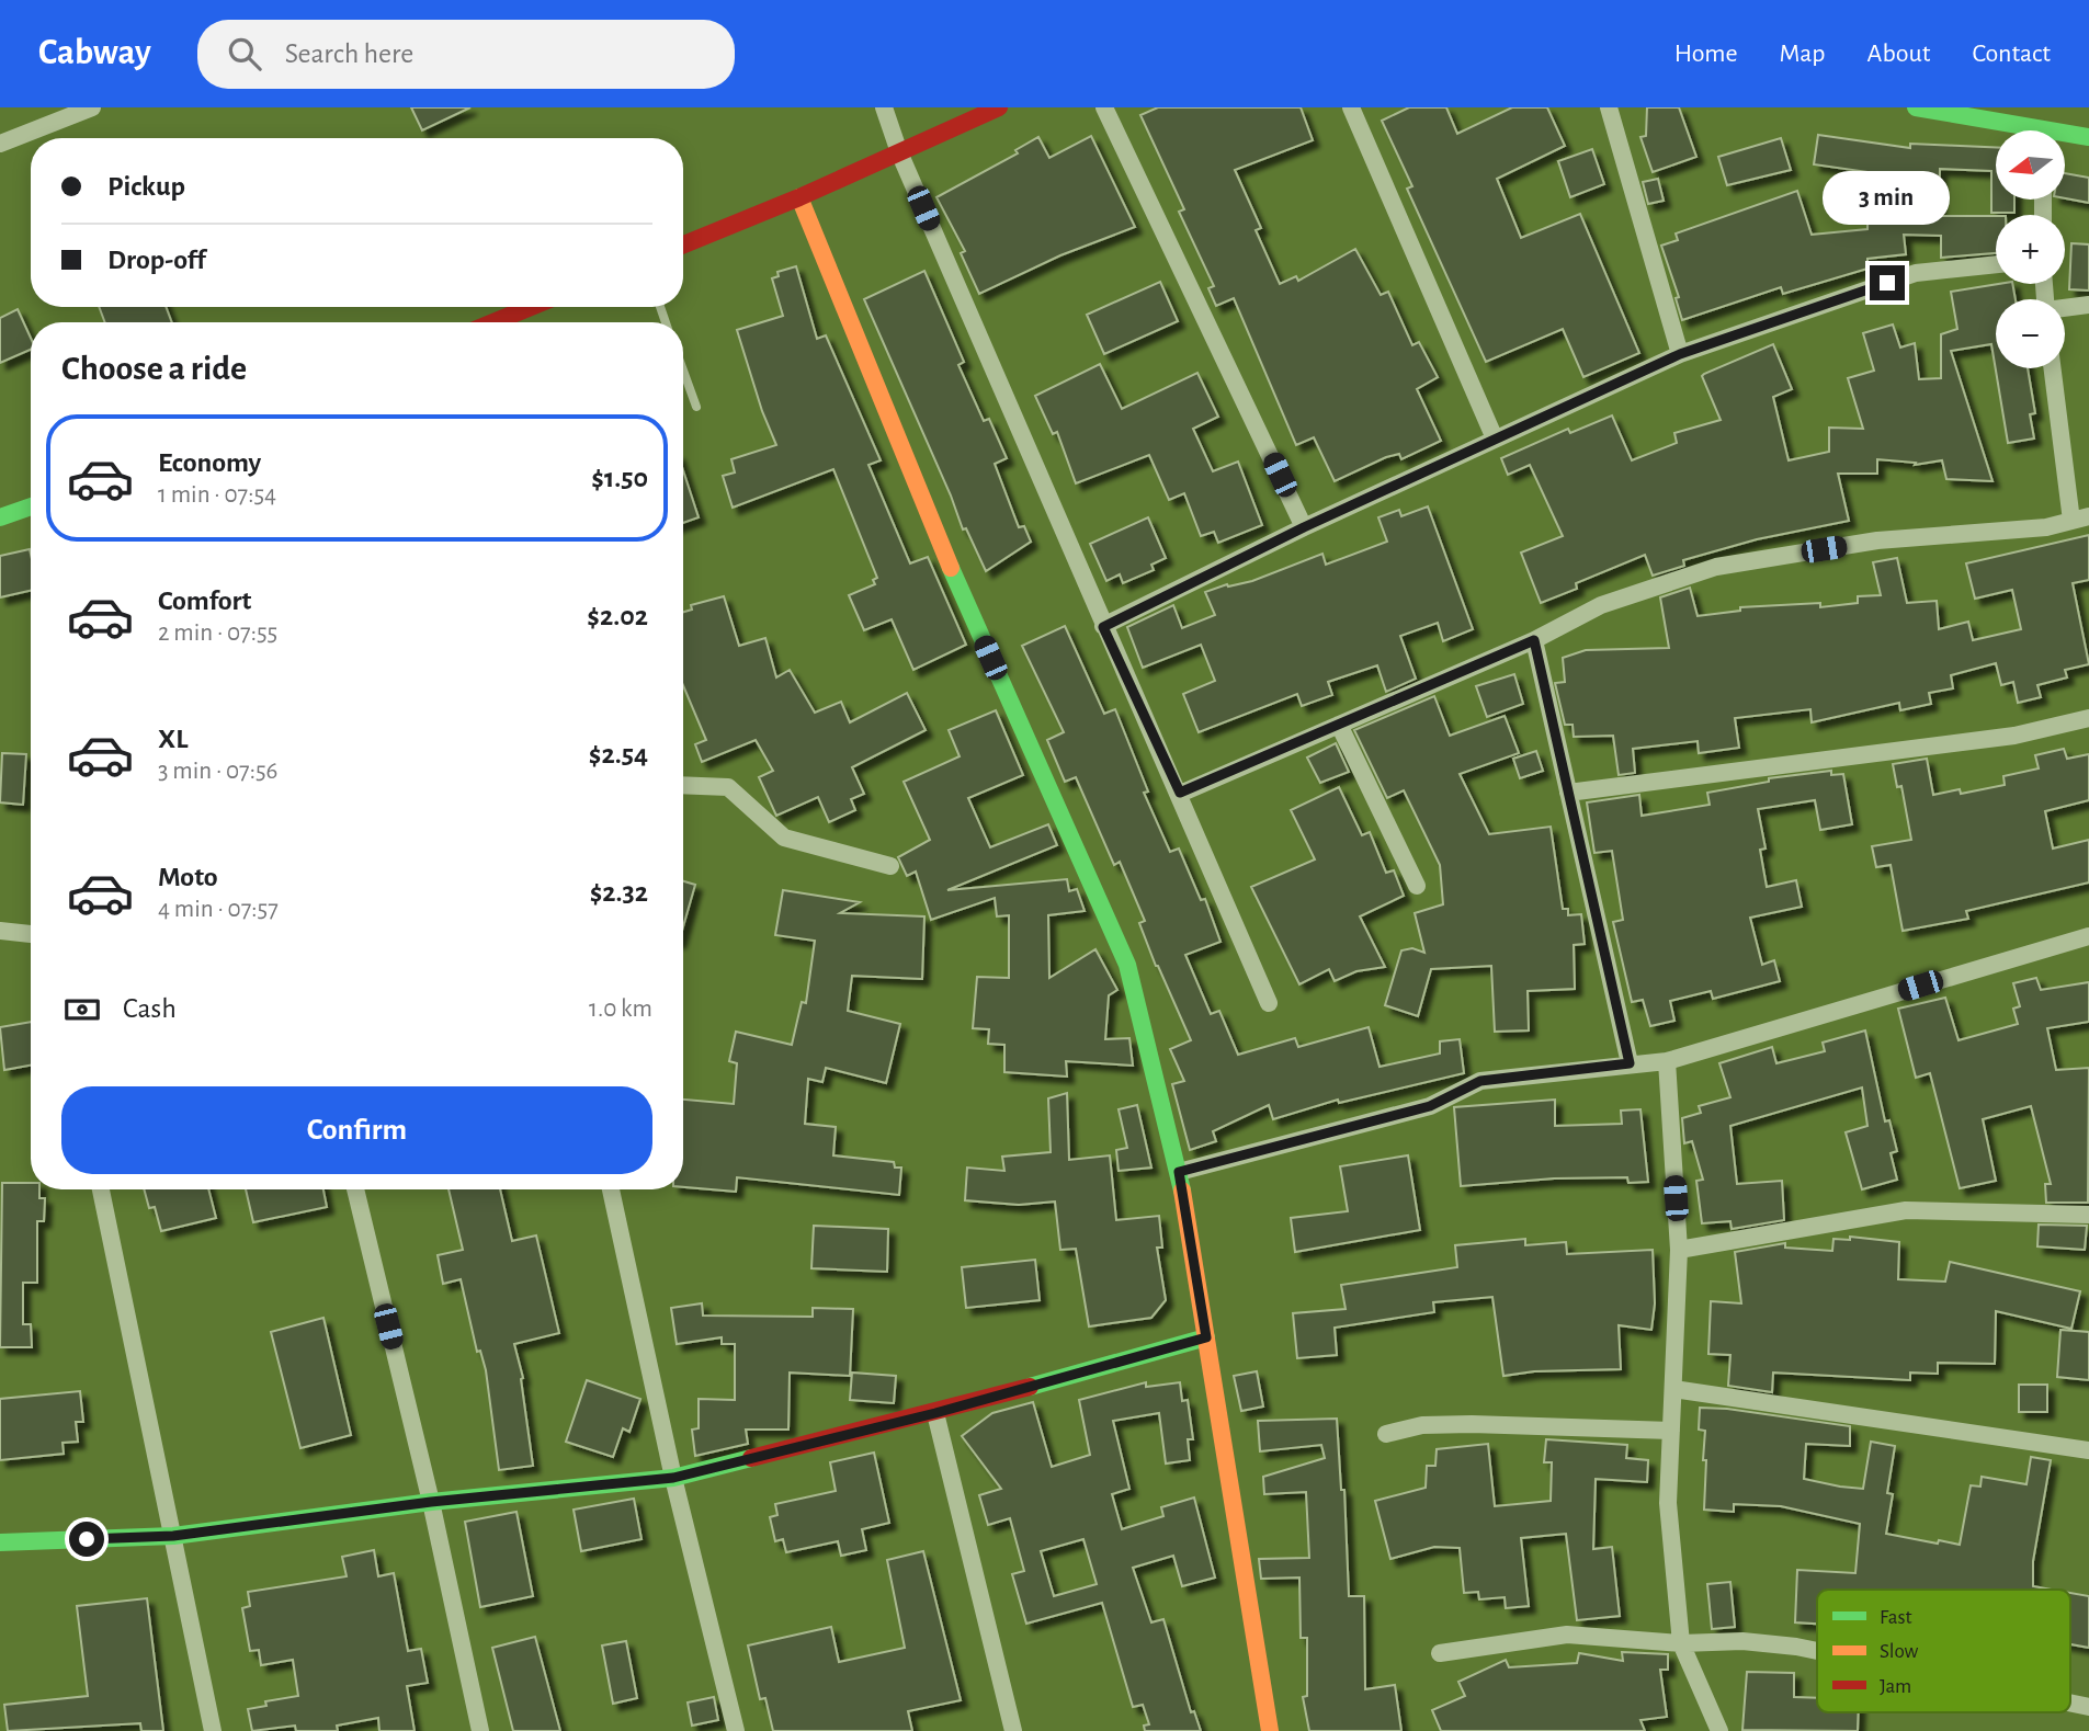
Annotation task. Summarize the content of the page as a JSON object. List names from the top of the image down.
{
  "legend": ["Fast", "Slow", "Jam"],
  "north": "left",
  "page": {
    "header": "Cabway",
    "search": "Search here",
    "nav": [
      "Home",
      "Map",
      "About",
      "Contact"
    ],
    "map_buttons": ["+", "−"],
    "banner": ["Pickup", "Drop-off"],
    "bubble": "3 min",
    "heading": "Choose a ride",
    "list": [
      {
        "name": "Economy",
        "note": "1 min · 07:54",
        "value": "$1.50"
      },
      {
        "name": "Comfort",
        "note": "2 min · 07:55",
        "value": "$2.02"
      },
      {
        "name": "XL",
        "note": "3 min · 07:56",
        "value": "$2.54"
      },
      {
        "name": "Moto",
        "note": "4 min · 07:57",
        "value": "$2.32"
      }
    ],
    "pay": ["Cash", "1.0 km"],
    "buttons": "Confirm"
  }
}
